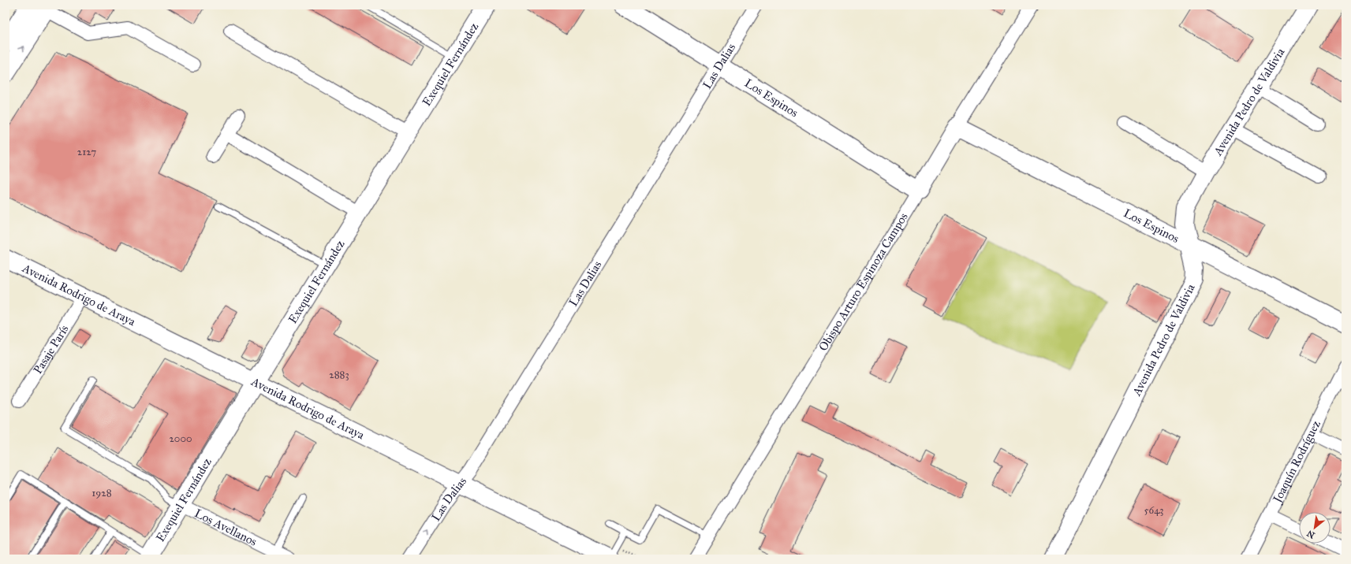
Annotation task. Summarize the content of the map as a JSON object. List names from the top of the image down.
{
  "streets": {
    "street": [
      "Exequiel Fernández",
      "Las Dalias",
      "Los Espinos",
      "Avenida Pedro de Valdivia",
      "Obispo Arturo Espinoza Campos",
      "Avenida Rodrigo de Araya",
      "Pasaje París",
      "Joaquín Rodríguez",
      "Los Avellanos"
    ]
  },
  "crossings": [
    ["Exequiel Fernández", "Avenida Rodrigo de Araya"],
    ["Exequiel Fernández", "Los Avellanos"],
    ["Las Dalias", "Los Espinos"],
    ["Las Dalias", "Avenida Rodrigo de Araya"],
    ["Los Espinos", "Avenida Pedro de Valdivia"],
    ["Los Espinos", "Obispo Arturo Espinoza Campos"],
    ["Avenida Rodrigo de Araya", "Pasaje París"]
  ],
  "house_numbers": [
    "2127",
    "2883",
    "2000",
    "1928",
    "5643"
  ],
  "north": "bottom left"
}
